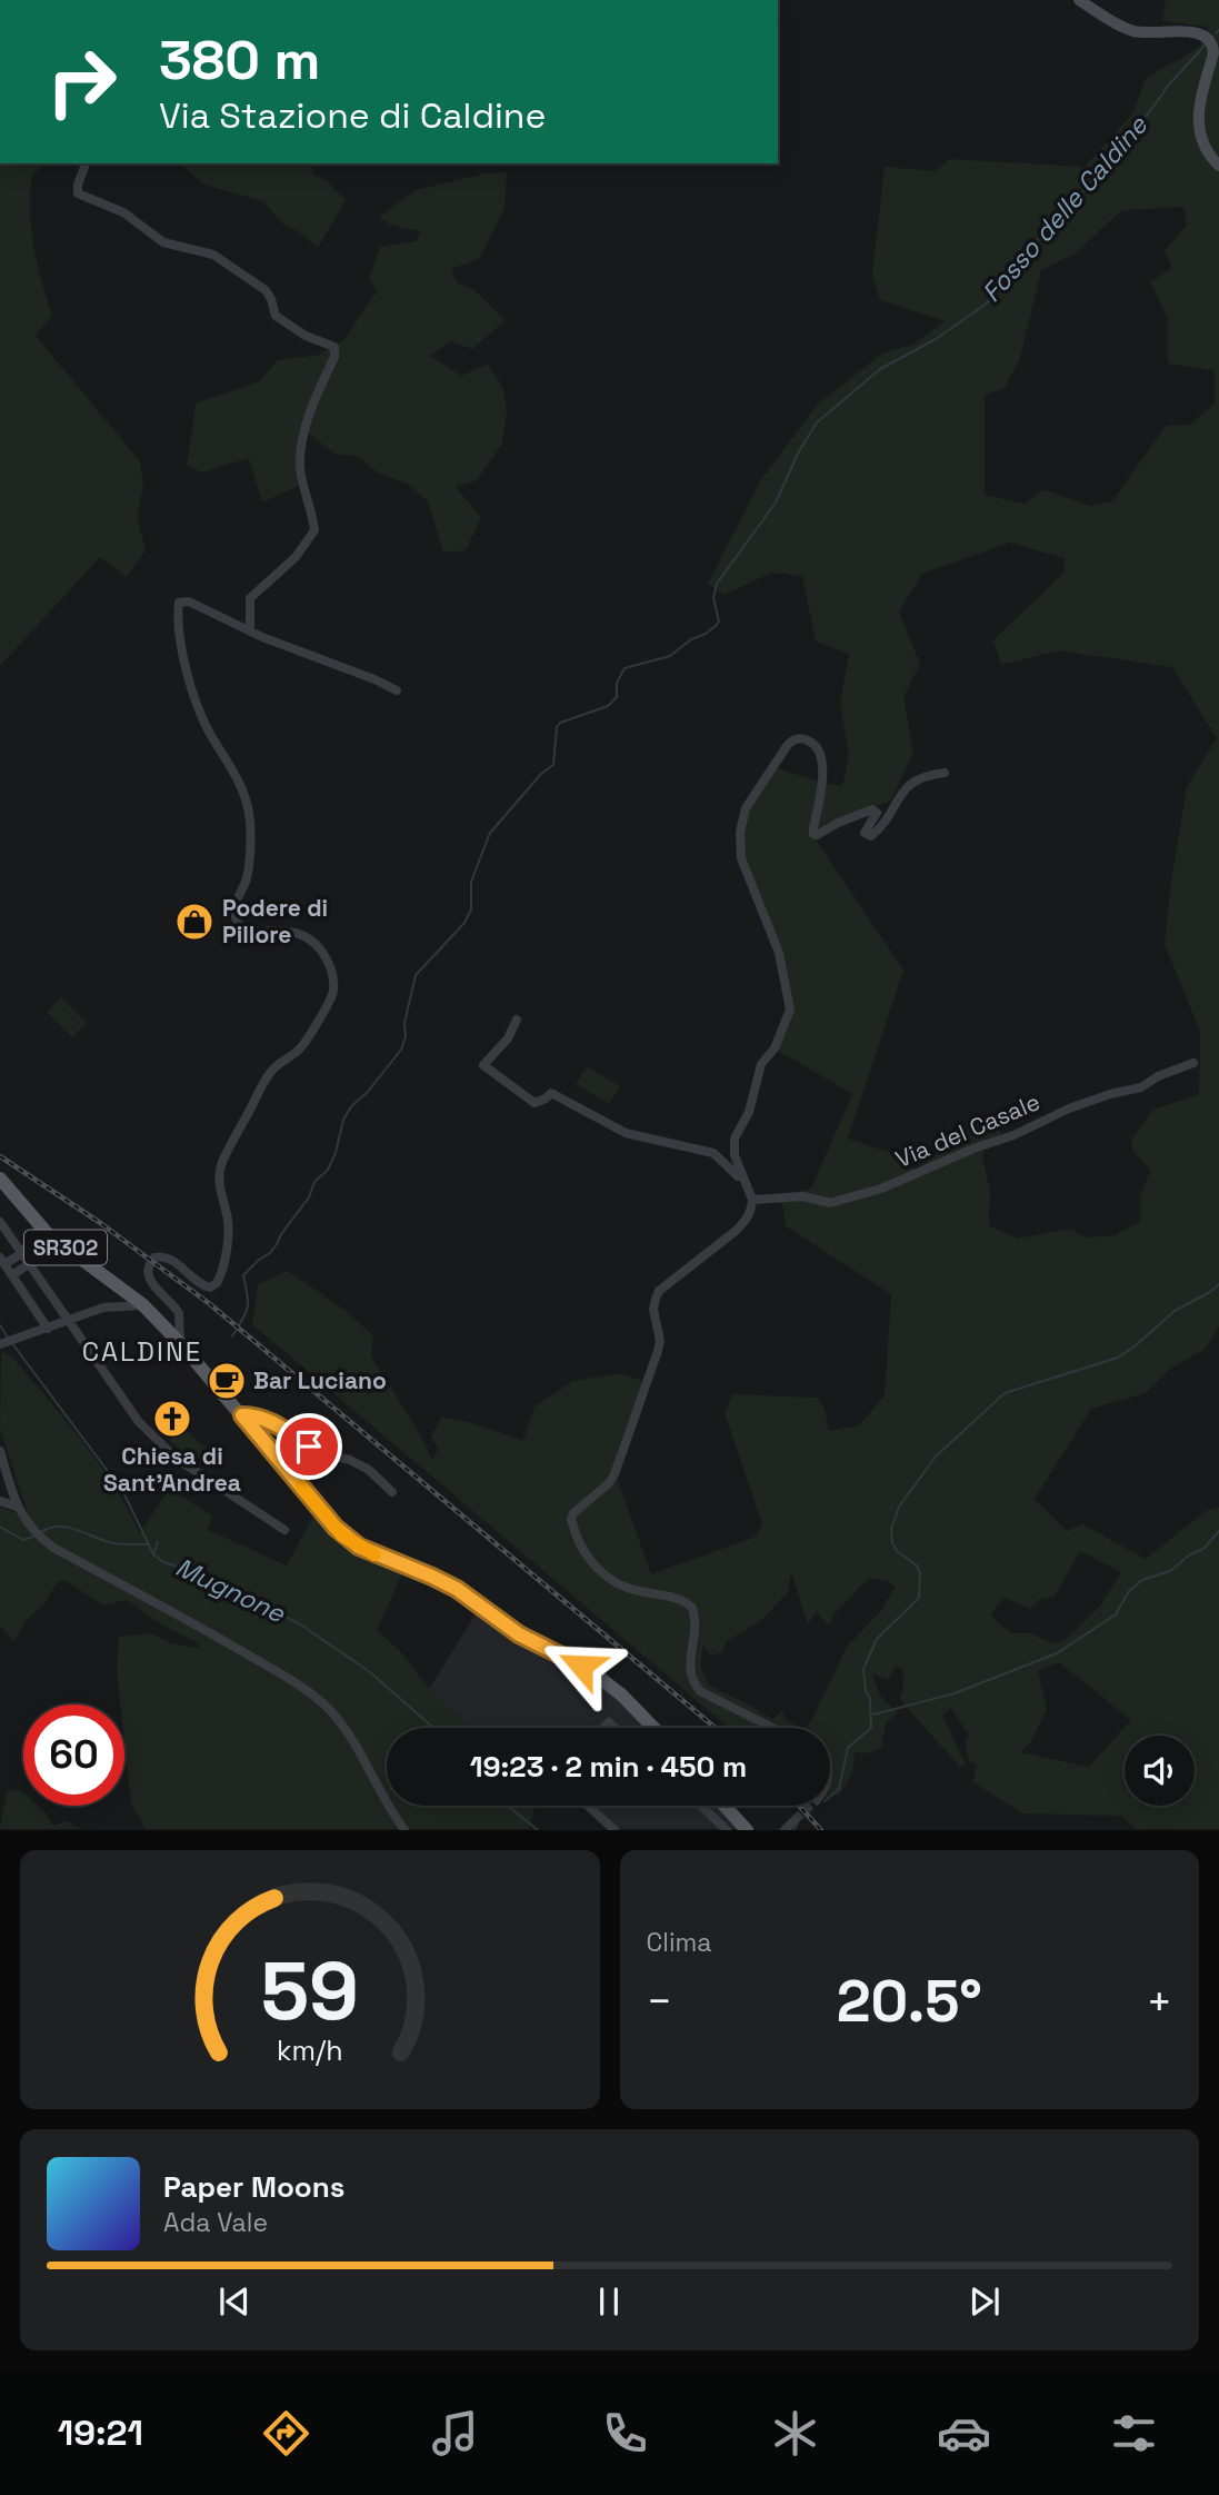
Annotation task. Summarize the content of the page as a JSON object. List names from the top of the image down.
{
  "streets": {
    "main road": ["SR302"],
    "street": ["Via del Casale"]
  },
  "districts": ["CALDINE"],
  "water": ["Fosso delle Caldine", "Mugnone"],
  "places": {
    "shop": ["Podere di Pillore"],
    "cafe": ["Bar Luciano"],
    "church": ["Chiesa di Sant'Andrea"]
  },
  "page": {
    "turn": ["380 m", "Via Stazione di Caldine"],
    "limit": "60",
    "trip": "19:23 · 2 min · 450 m",
    "tile": "Clima",
    "heat": ["−", "20.5°", "+"],
    "song": ["Paper Moons", "Ada Vale"],
    "tabs": "19:21",
    "gauge": ["59", "km/h"]
  }
}
